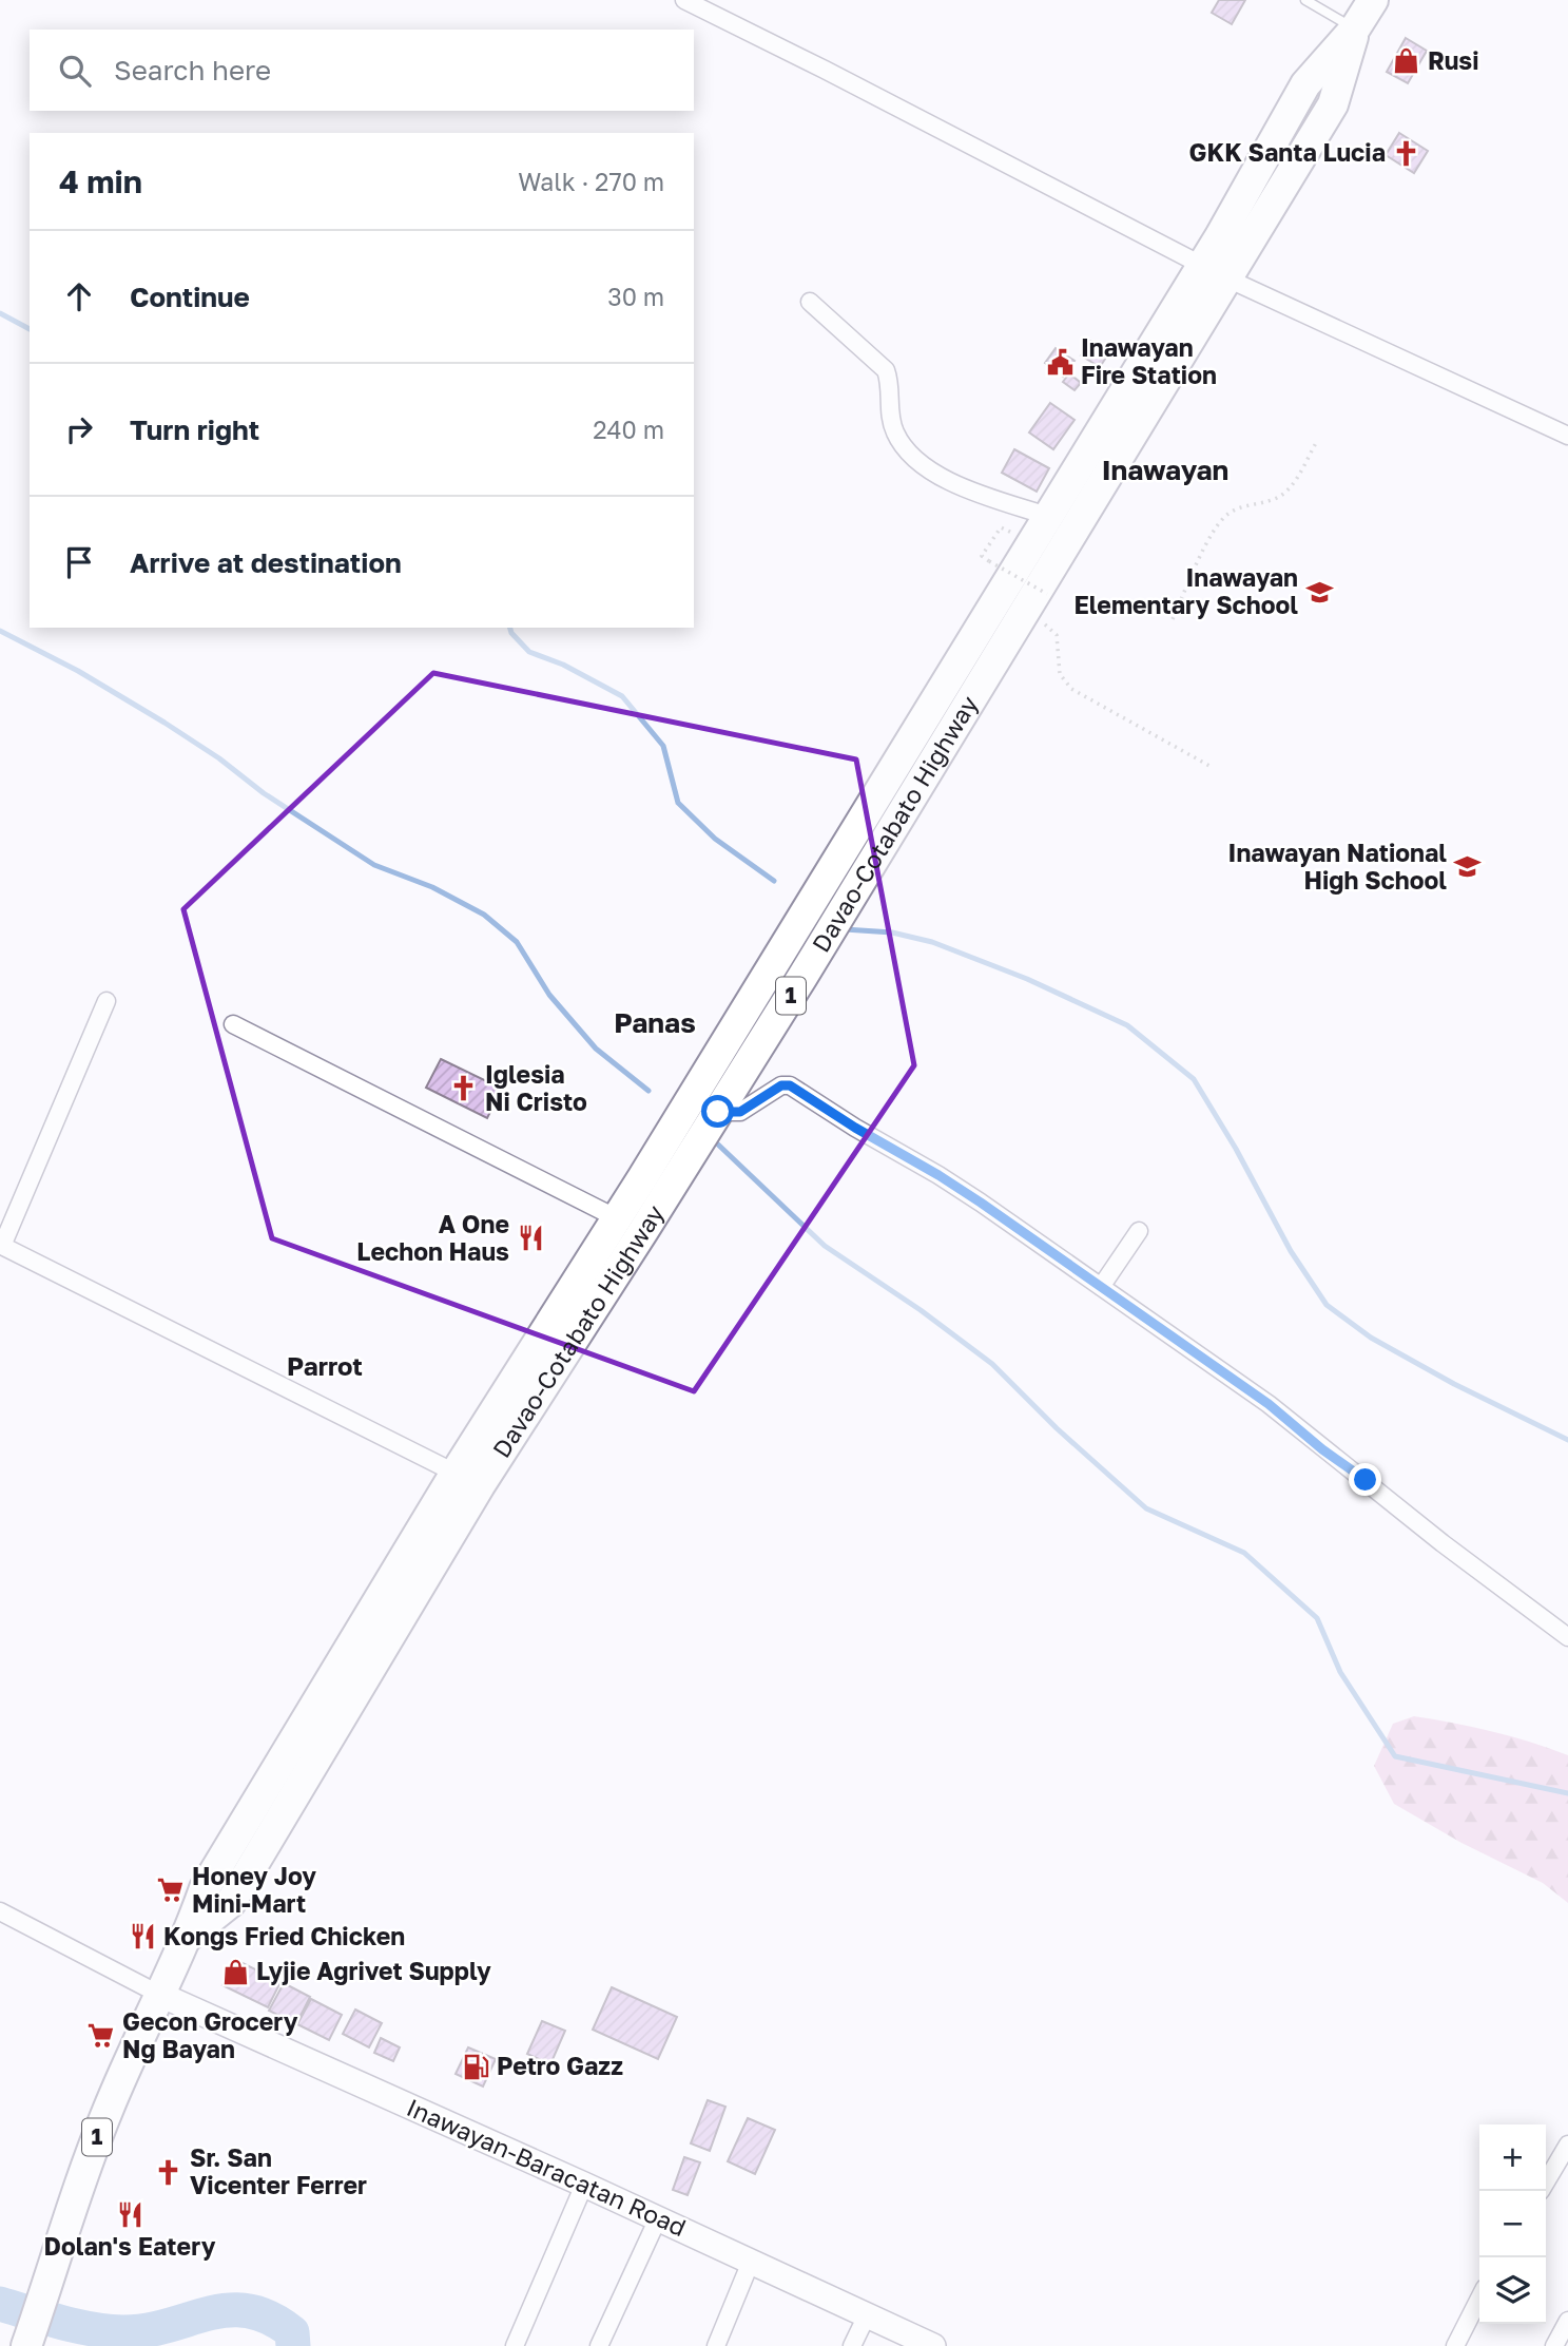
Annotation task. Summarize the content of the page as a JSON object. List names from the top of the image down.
{
  "streets": {
    "highway": ["Davao-Cotabato Highway", "1"],
    "main road": ["Inawayan-Baracatan Road"]
  },
  "crossings": [
    ["Davao-Cotabato Highway", "Inawayan-Baracatan Road"]
  ],
  "districts": ["Inawayan", "Panas", "Parrot"],
  "places": {
    "shop": ["Rusi", "Lyjie Agrivet Supply"],
    "church": ["GKK Santa Lucia", "Iglesia Ni Cristo", "Sr. San Vicenter Ferrer"],
    "public building": ["Inawayan Fire Station"],
    "school or university": ["Inawayan Elementary School", "Inawayan National High School"],
    "restaurant": ["A One Lechon Haus", "Kongs Fried Chicken", "Dolan's Eatery"],
    "supermarket": ["Honey Joy Mini-Mart", "Gecon Grocery Ng Bayan"],
    "fuel station": ["Petro Gazz"]
  },
  "page": {
    "search": "Search here",
    "heading": ["4 min", "Walk · 270 m"],
    "list": [
      ["Continue", "30 m"],
      ["Turn right", "240 m"],
      "Arrive at destination"
    ],
    "map_buttons": ["+", "−"]
  }
}
